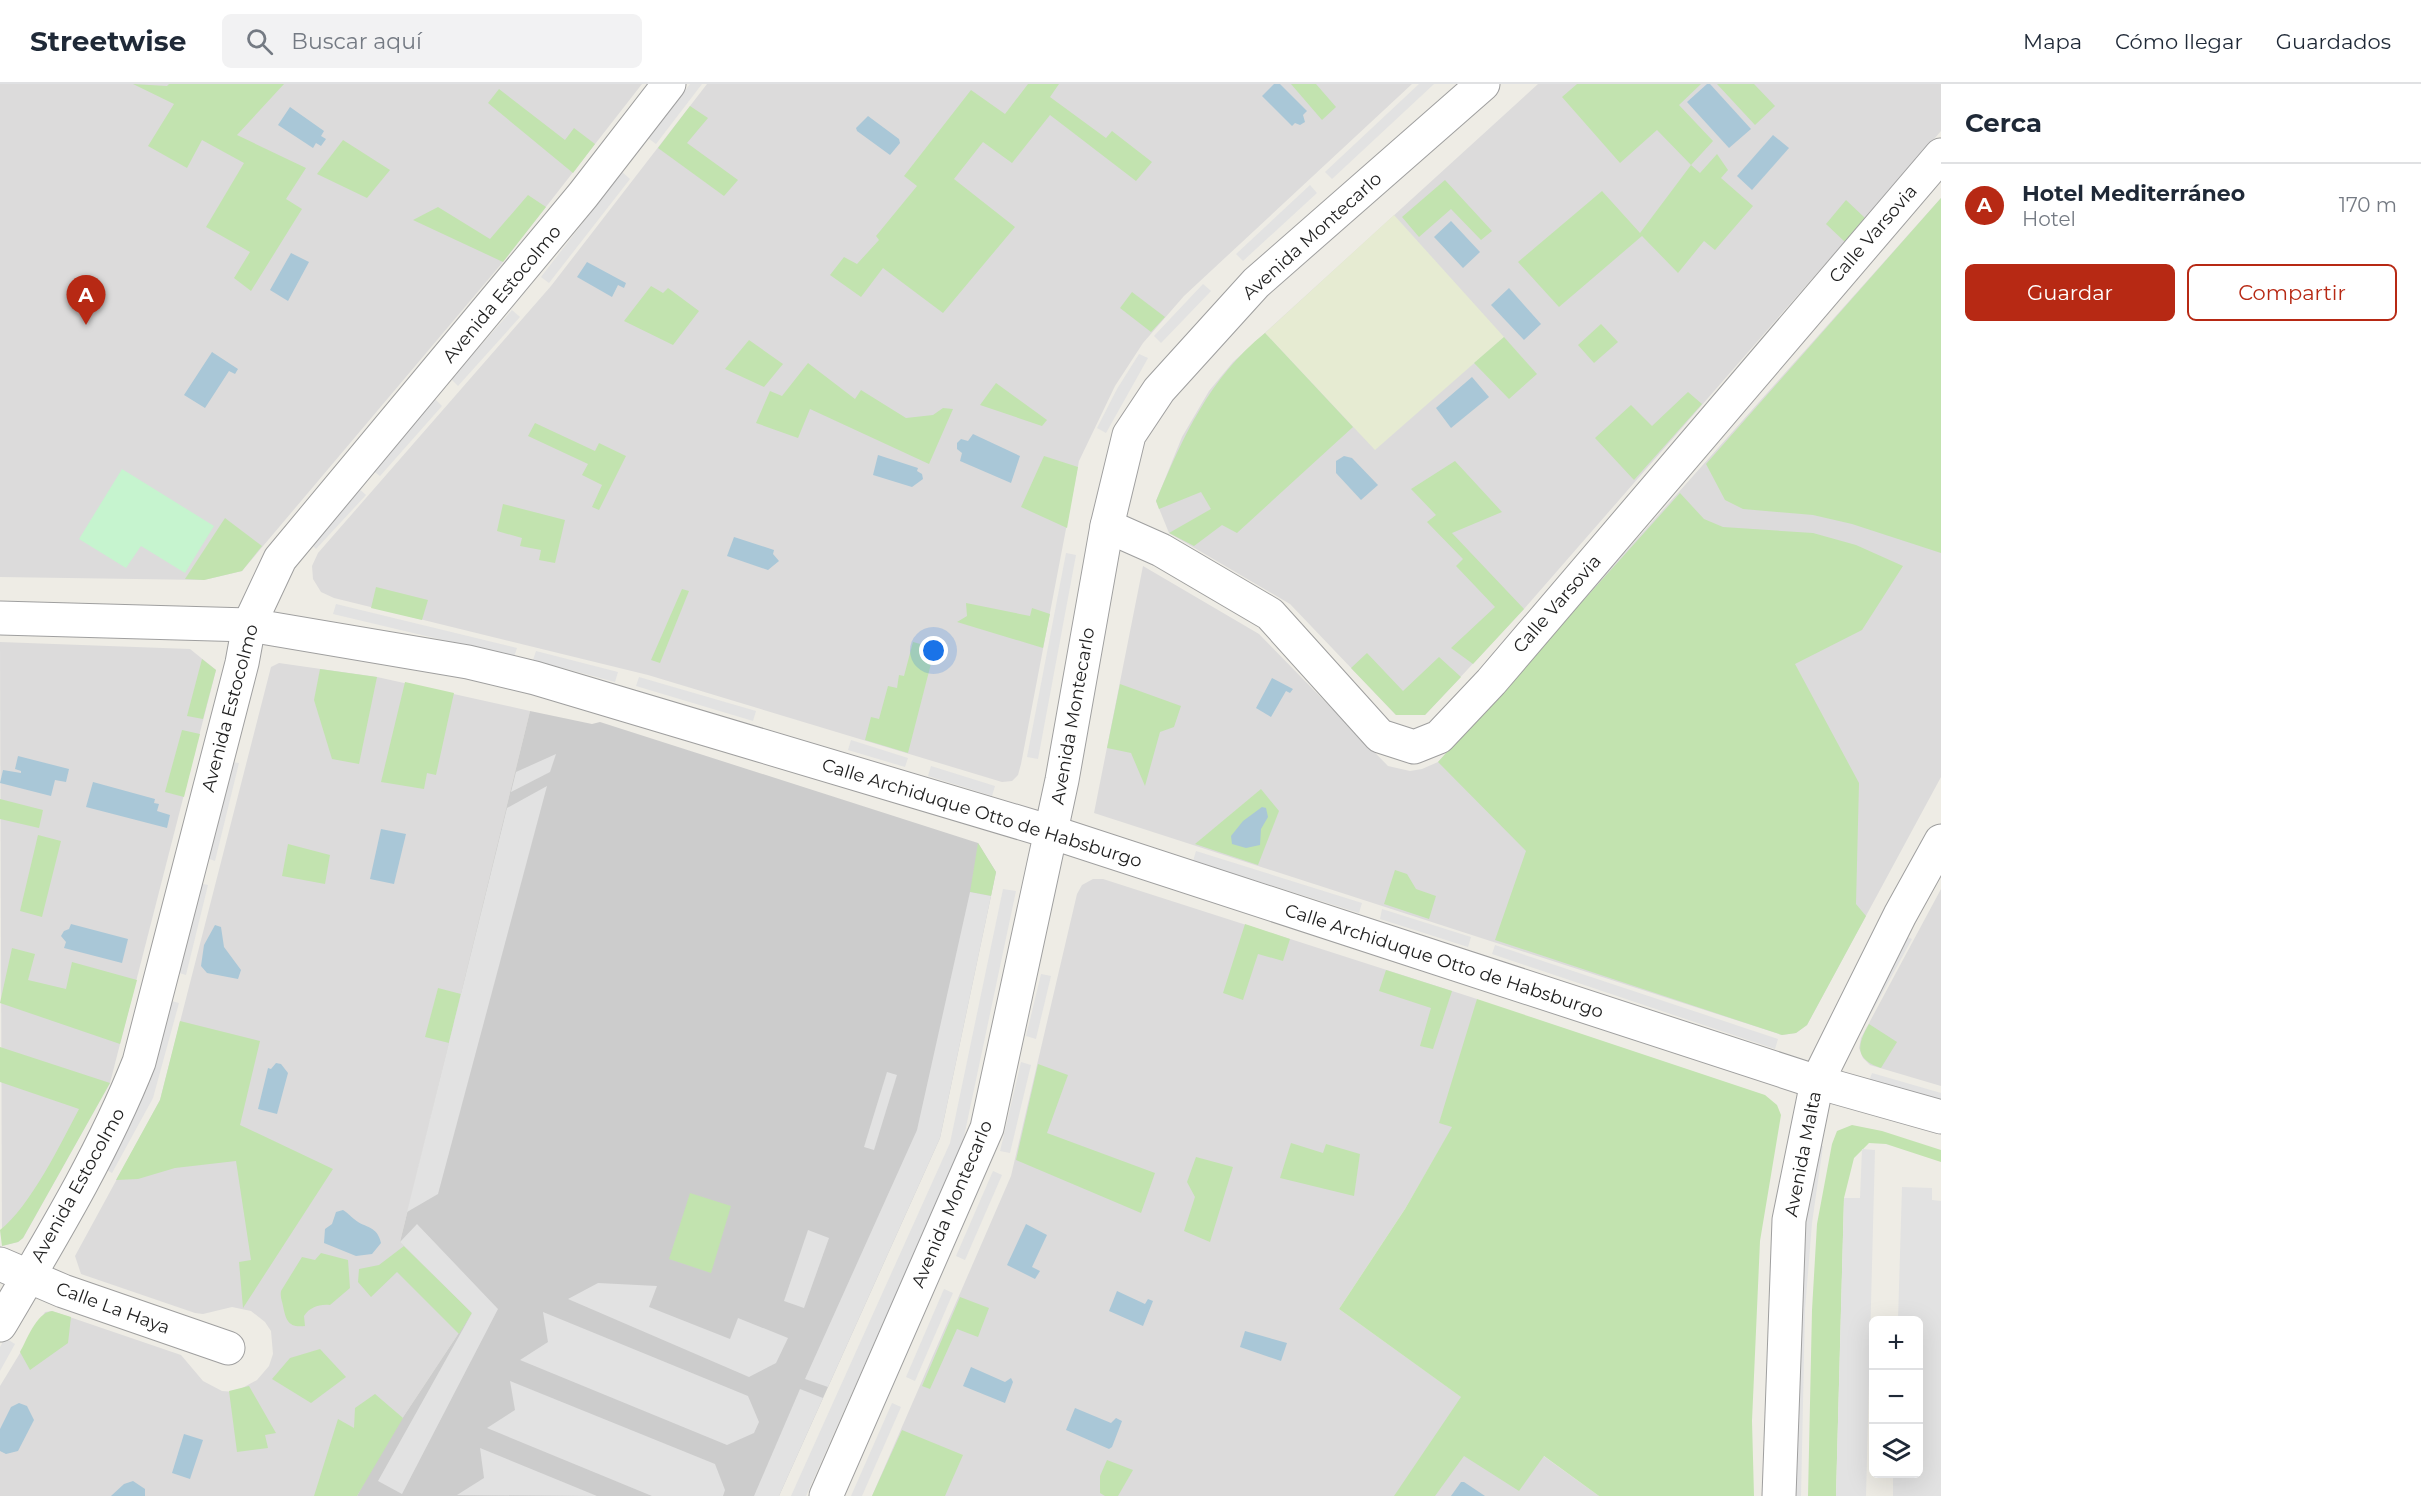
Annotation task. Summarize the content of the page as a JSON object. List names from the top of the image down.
{
  "streets": {
    "street": [
      "Calle Varsovia",
      "Avenida Montecarlo",
      "Avenida Estocolmo",
      "Calle Archiduque Otto de Habsburgo",
      "Avenida Malta",
      "Calle La Haya"
    ]
  },
  "crossings": [
    ["Calle Varsovia", "Avenida Montecarlo"],
    ["Avenida Montecarlo", "Calle Archiduque Otto de Habsburgo"],
    ["Avenida Estocolmo", "Calle Archiduque Otto de Habsburgo"],
    ["Avenida Estocolmo", "Calle La Haya"],
    ["Calle Archiduque Otto de Habsburgo", "Avenida Malta"]
  ],
  "page": {
    "header": "Streetwise",
    "search": "Buscar aquí",
    "nav": ["Mapa", "Cómo llegar", "Guardados"],
    "heading": "Cerca",
    "list": [
      {
        "mark": "A",
        "name": "Hotel Mediterráneo",
        "note": "Hotel",
        "value": "170 m"
      }
    ],
    "buttons": ["Guardar", "Compartir"],
    "pins": "A",
    "map_buttons": ["+", "−"]
  }
}
